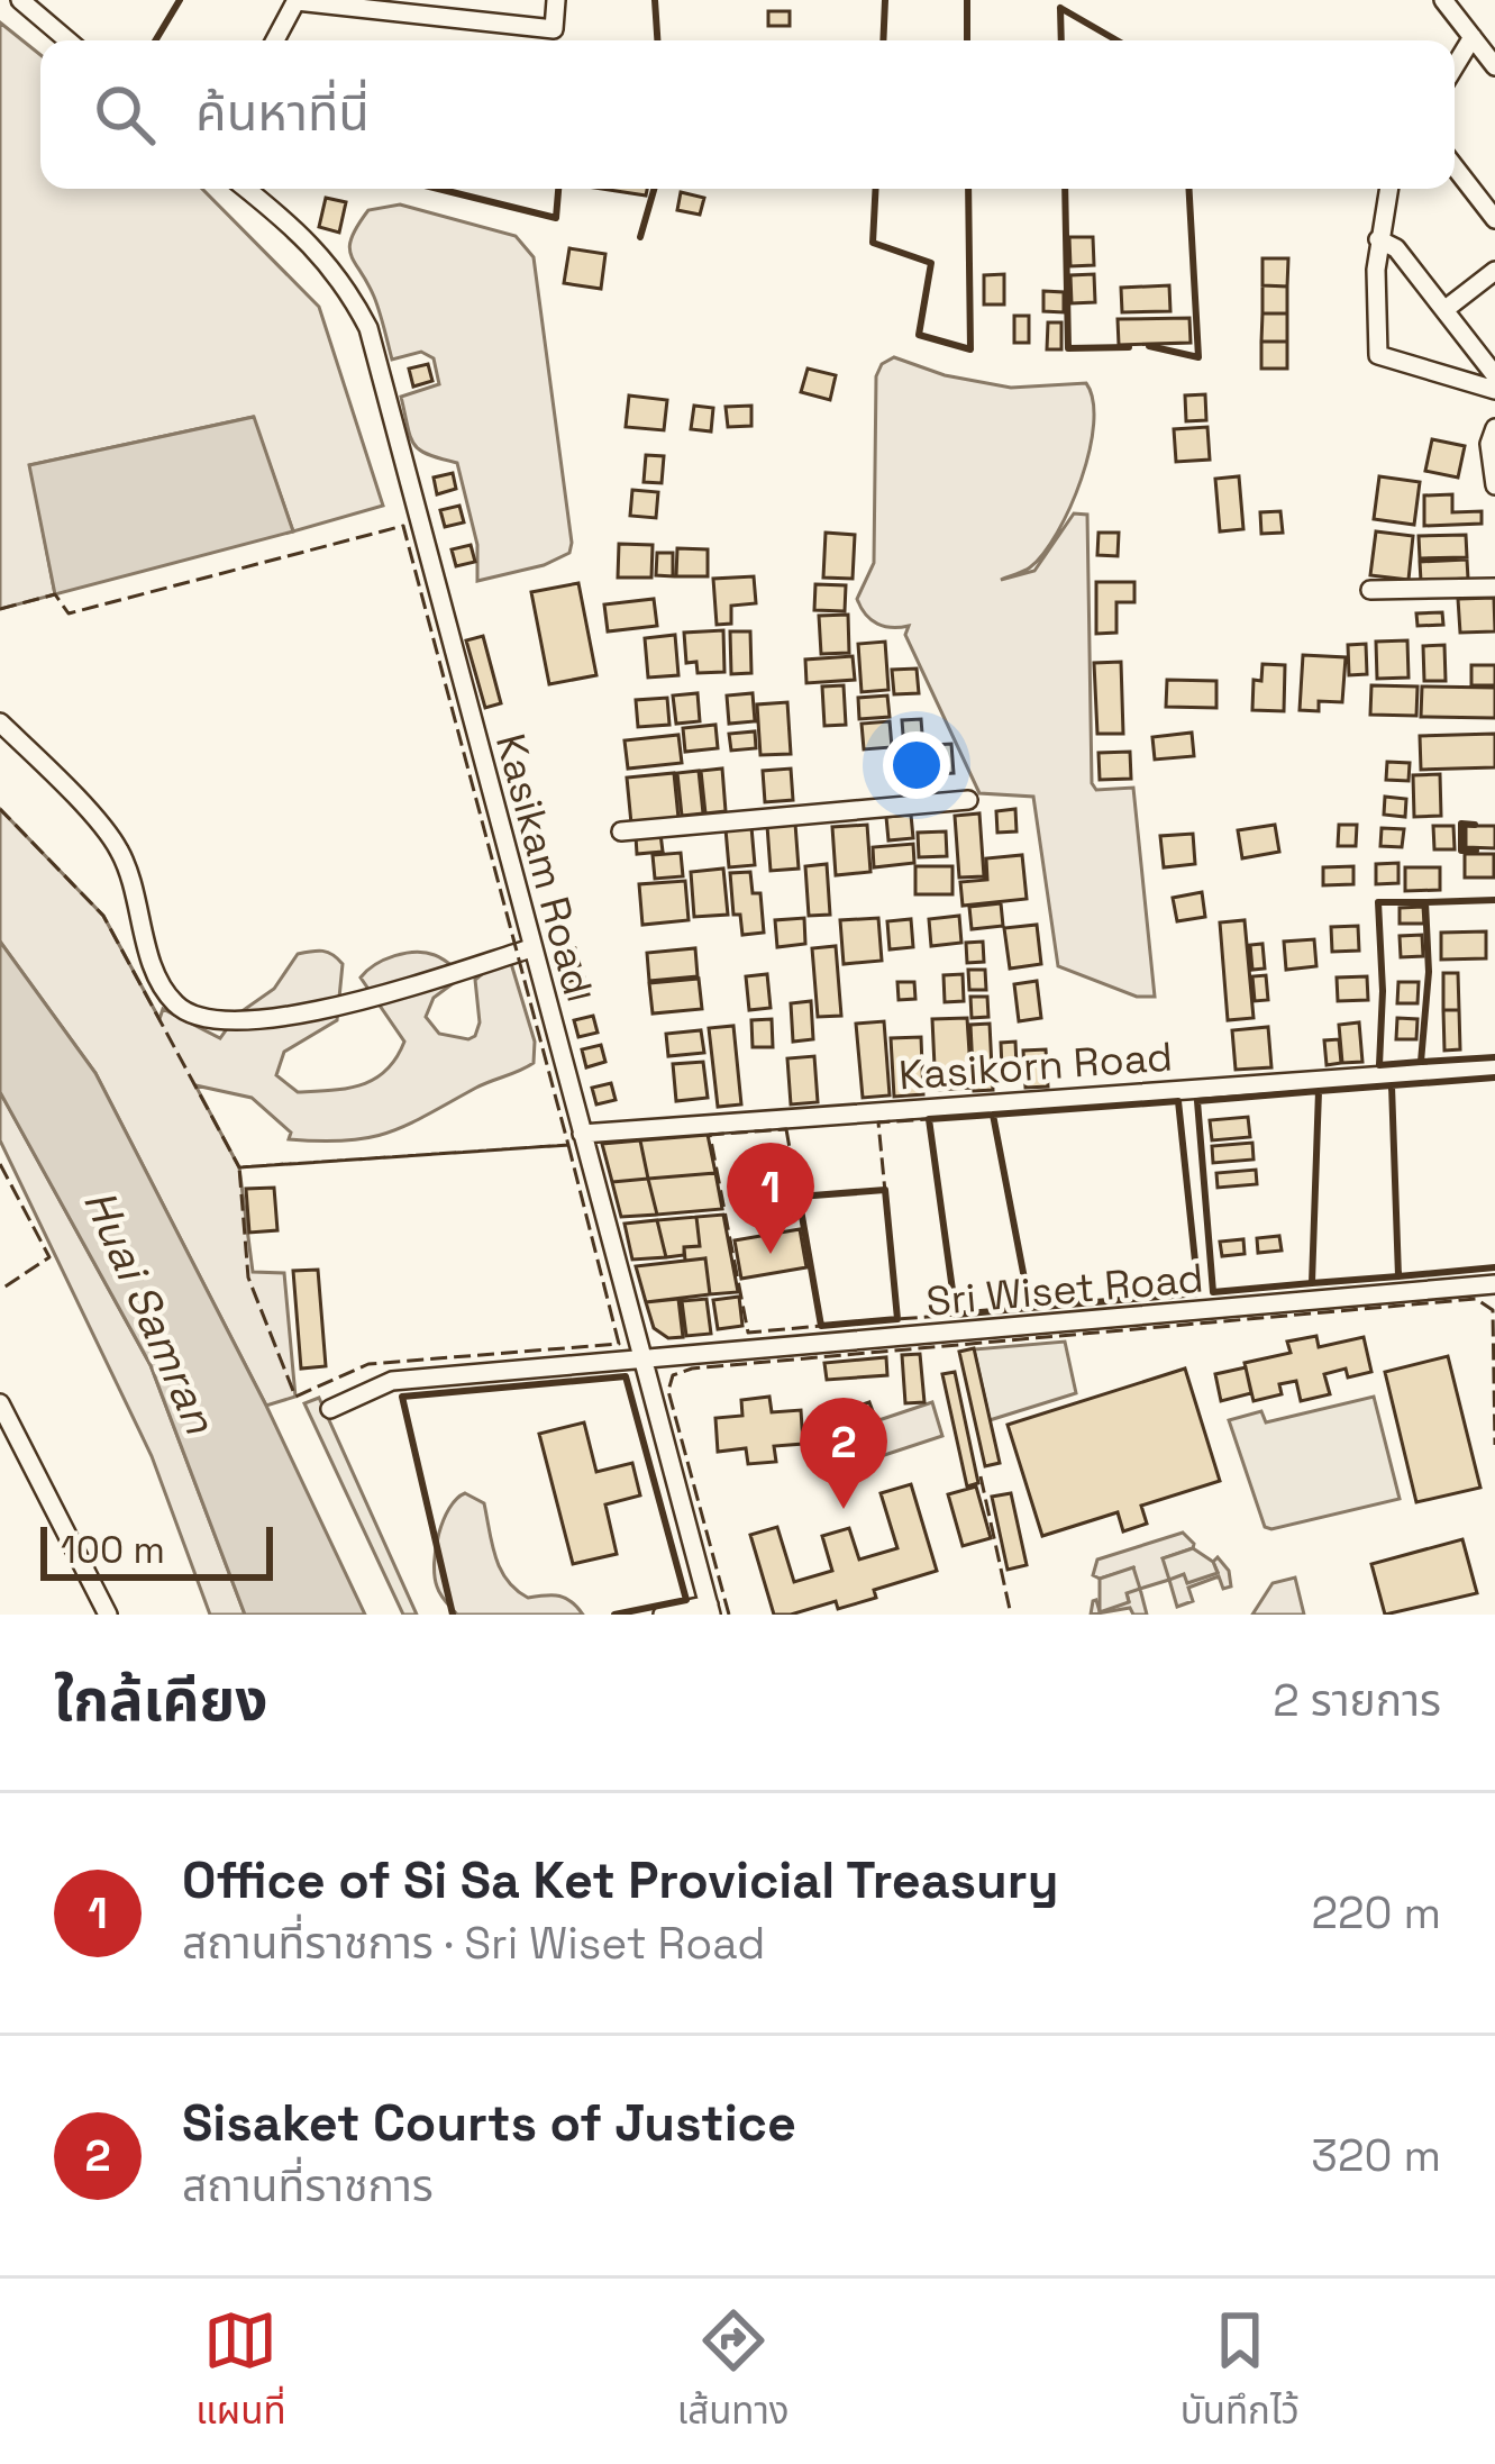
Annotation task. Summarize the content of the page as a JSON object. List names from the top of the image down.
{
  "streets": {
    "street": ["Kasikam Road", "Kasikorn Road", "Sri Wiset Road"]
  },
  "crossings": [
    ["Kasikam Road", "Kasikorn Road"],
    ["Kasikam Road", "Sri Wiset Road"]
  ],
  "water": ["Huai Samran"],
  "scale_bar": "100 m",
  "page": {
    "search": "ค้นหาที่นี่",
    "pins": ["1", "2"],
    "scale": "100 m",
    "heading": ["ใกล้เคียง", "2 รายการ"],
    "list": [
      {
        "mark": "1",
        "name": "Office of Si Sa Ket Provicial Treasury",
        "note": "สถานที่ราชการ · Sri Wiset Road",
        "value": "220 m"
      },
      {
        "mark": "2",
        "name": "Sisaket Courts of Justice",
        "note": "สถานที่ราชการ",
        "value": "320 m"
      }
    ],
    "nav": ["แผนที่", "เส้นทาง", "บันทึกไว้"]
  }
}
